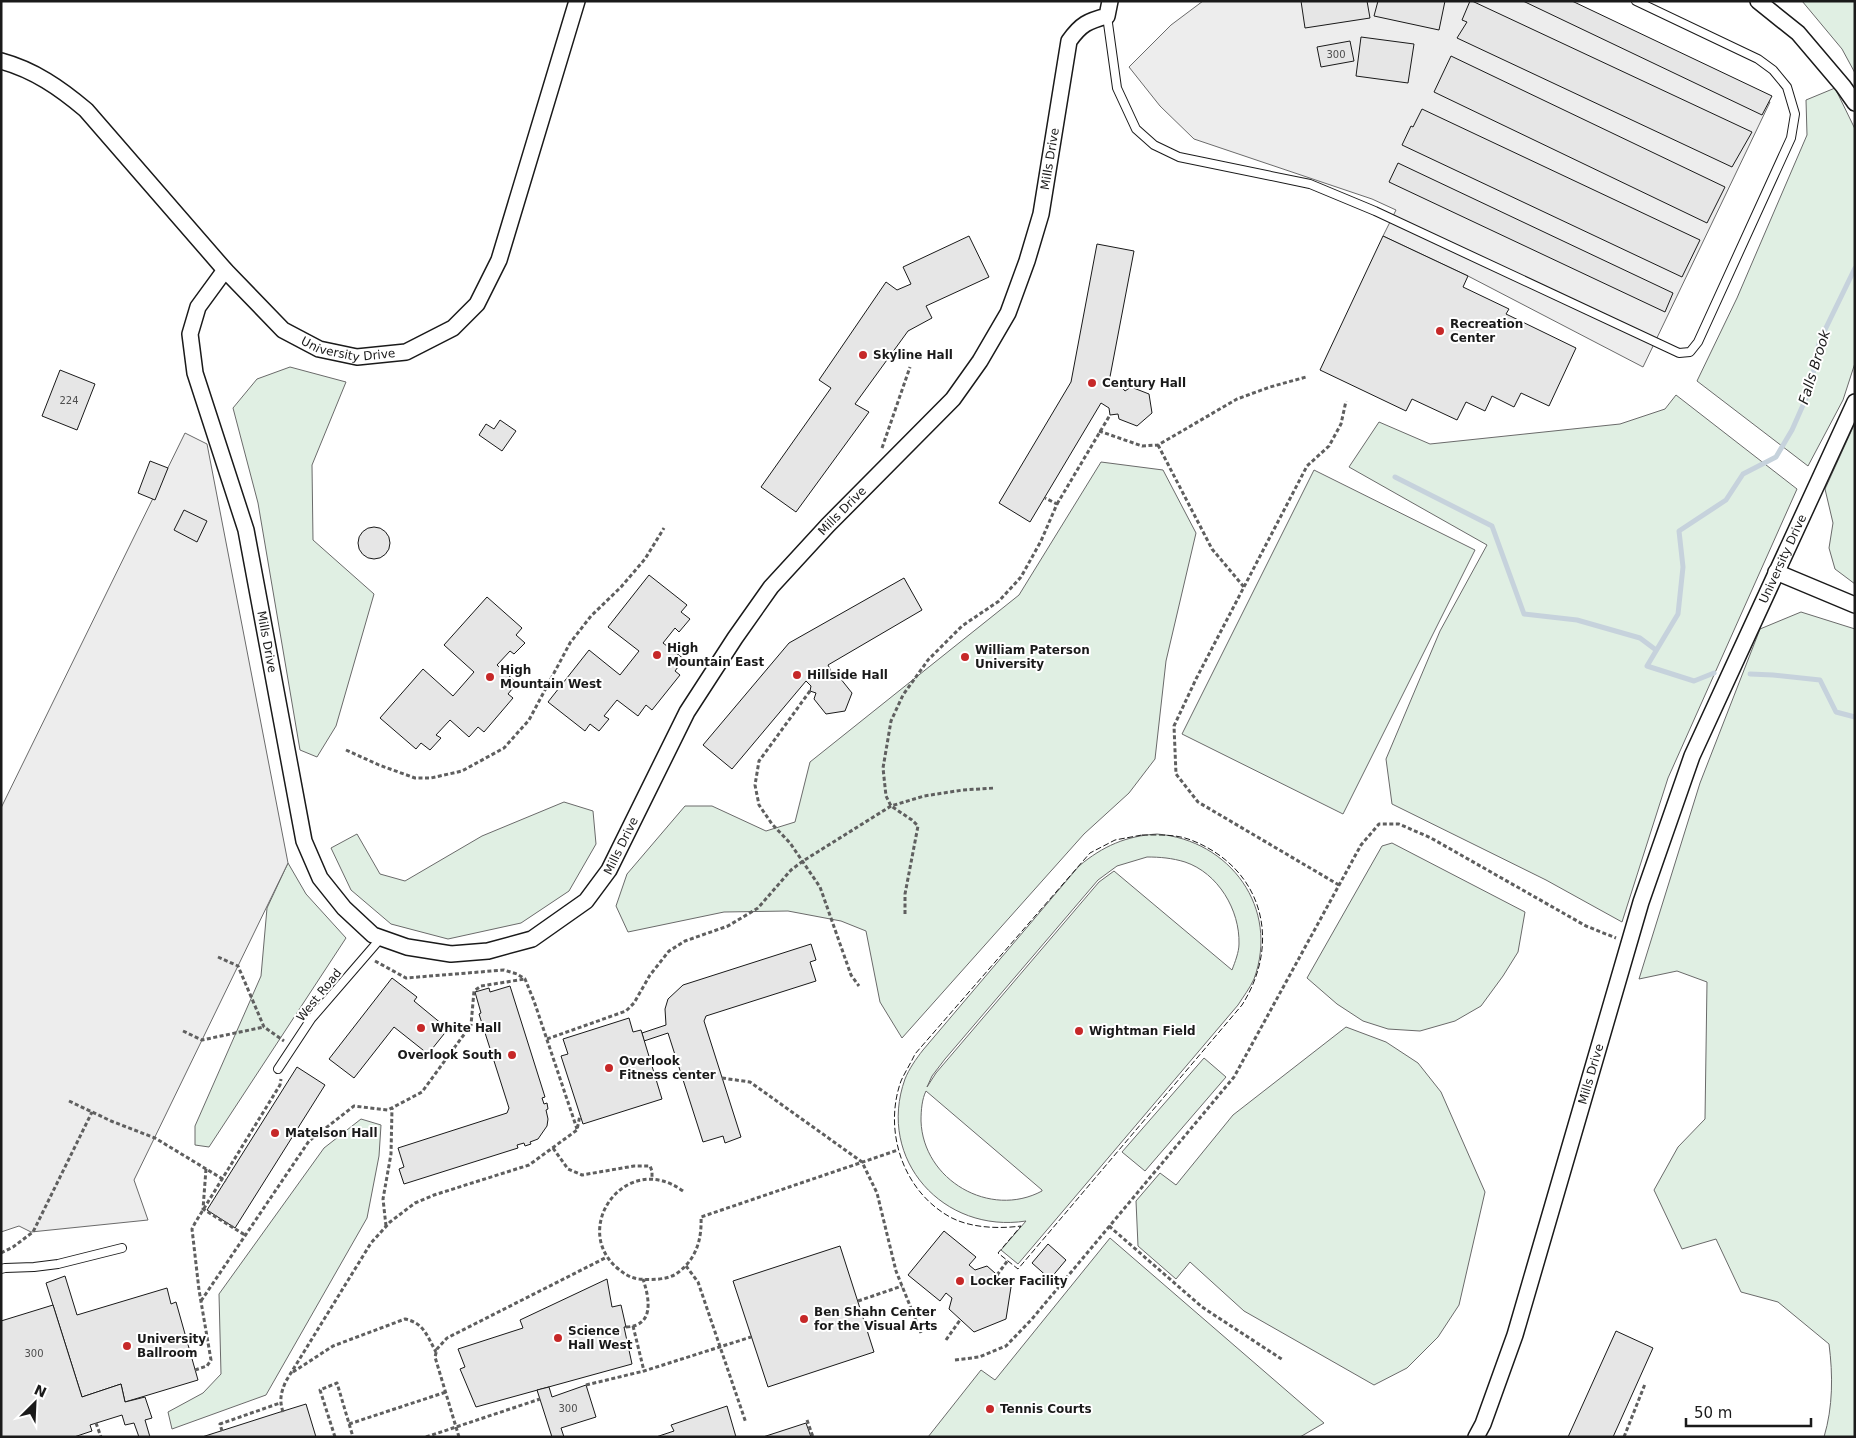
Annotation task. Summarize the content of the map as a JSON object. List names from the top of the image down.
{
  "streets": {
    "street": ["Mills Drive", "University Drive"],
    "lane": ["West Road"]
  },
  "crossings": [
    ["Mills Drive", "University Drive"],
    ["Mills Drive", "West Road"]
  ],
  "water": ["Falls Brook"],
  "places": [
    "Recreation Center",
    "Skyline Hall",
    "Century Hall",
    "High Mountain East",
    "William Paterson University",
    "Hillside Hall",
    "High Mountain West",
    "White Hall",
    "Wightman Field",
    "Overlook South",
    "Overlook Fitness center",
    "Matelson Hall",
    "Locker Facility",
    "Ben Shahn Center for the Visual Arts",
    "Science Hall West",
    "University Ballroom",
    "Tennis Courts"
  ],
  "house_numbers": [
    "300",
    "224",
    "300",
    "300"
  ],
  "scale_bar": "50 m",
  "north": "top right"
}
